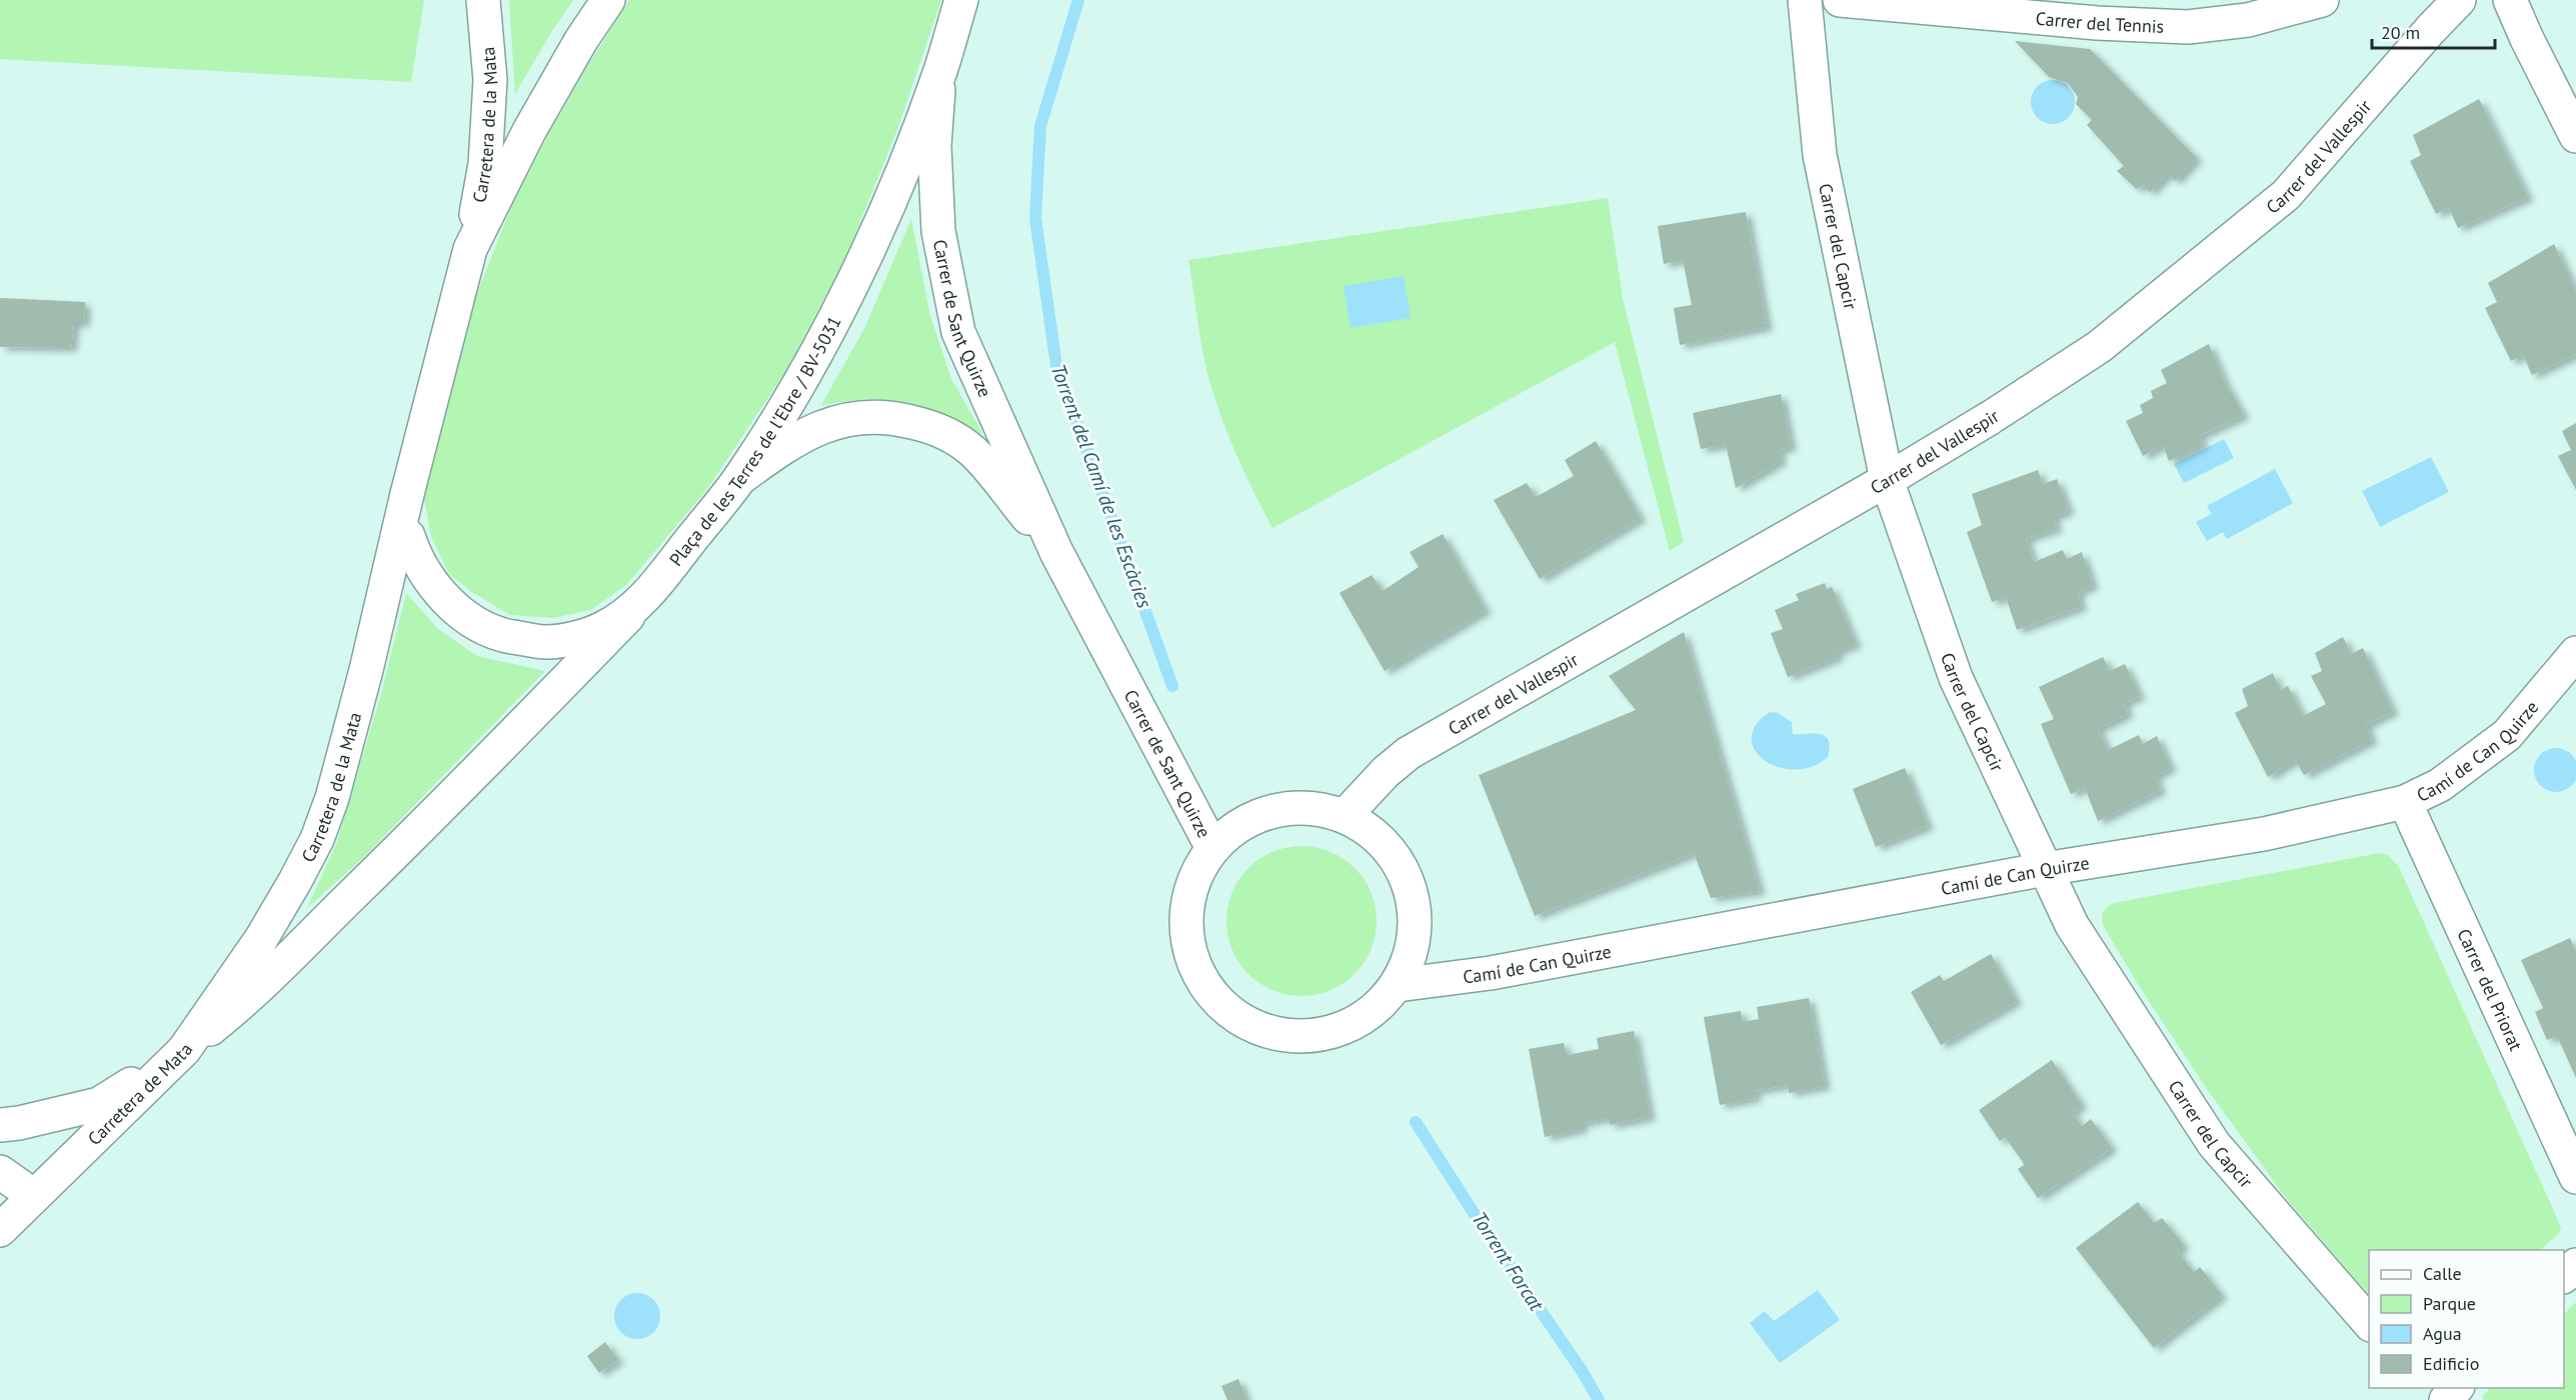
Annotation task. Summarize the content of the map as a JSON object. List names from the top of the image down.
{
  "streets": {
    "street": [
      "Carrer del Tennis",
      "Carretera de la Mata",
      "Carrer del Vallespir",
      "Carrer del Capcir",
      "Carrer de Sant Quirze",
      "Plaça de les Terres de l'Ebre / BV-5031",
      "Camí de Can Quirze",
      "Carrer del Priorat",
      "Carretera de Mata"
    ]
  },
  "crossings": [
    ["Carretera de la Mata", "Plaça de les Terres de l'Ebre / BV-5031"],
    ["Carretera de la Mata", "Carretera de Mata"],
    ["Carrer del Vallespir", "Carrer del Capcir"],
    ["Carrer del Capcir", "Camí de Can Quirze"],
    ["Carrer de Sant Quirze", "Plaça de les Terres de l'Ebre / BV-5031"],
    ["Camí de Can Quirze", "Carrer del Priorat"]
  ],
  "water": ["Torrent del Camí de les Escàcies", "Torrent Forcat"],
  "legend": [
    "Calle",
    "Parque",
    "Agua",
    "Edificio"
  ],
  "scale_bar": "20 m"
}
